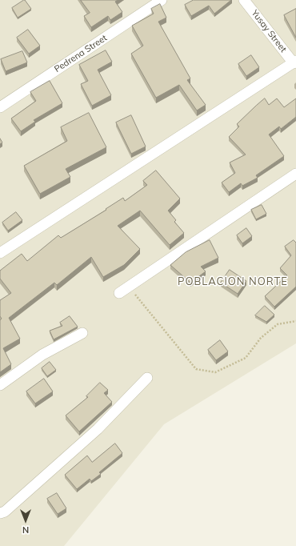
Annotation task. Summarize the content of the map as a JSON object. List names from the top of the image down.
{
  "streets": {
    "street": ["Yusay Street", "Pedrena Street"]
  },
  "districts": ["POBLACION NORTE"],
  "north": "bottom"
}
